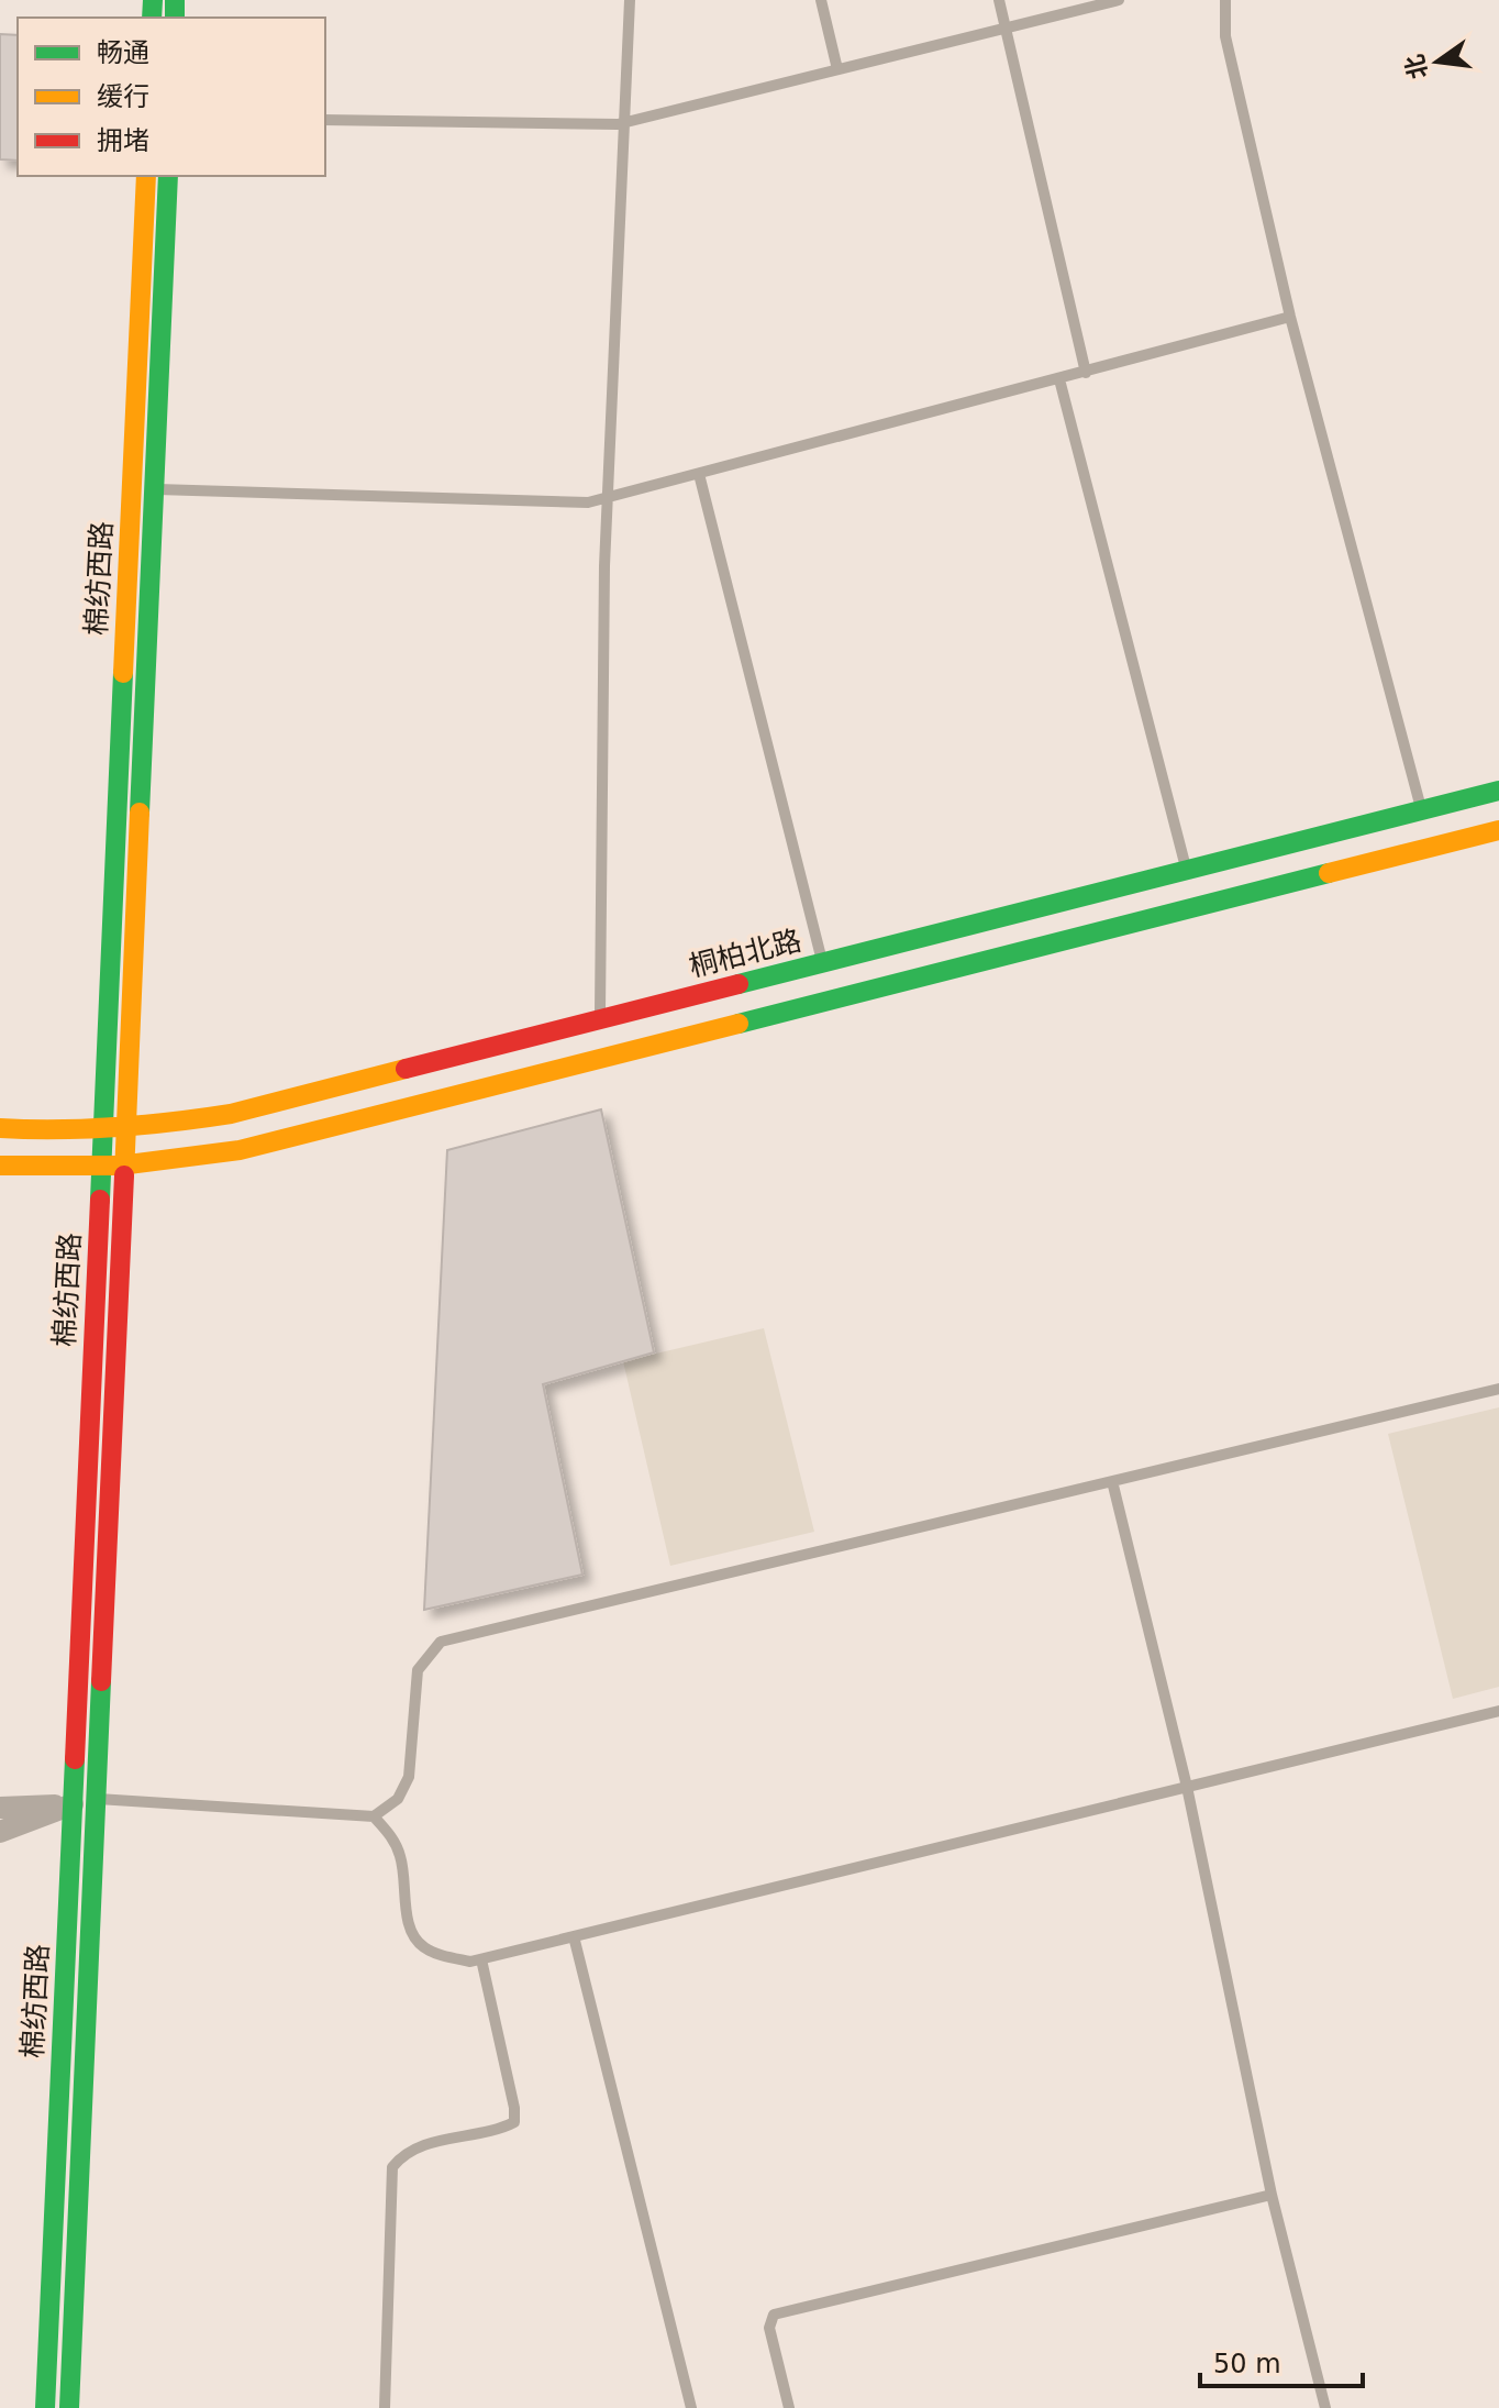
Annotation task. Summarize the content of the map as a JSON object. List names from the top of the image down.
{
  "streets": {
    "street": ["棉纺西路", "桐柏北路"]
  },
  "crossings": [
    ["棉纺西路", "桐柏北路"]
  ],
  "legend": ["畅通", "缓行", "拥堵"],
  "scale_bar": "50 m",
  "north": "left"
}
